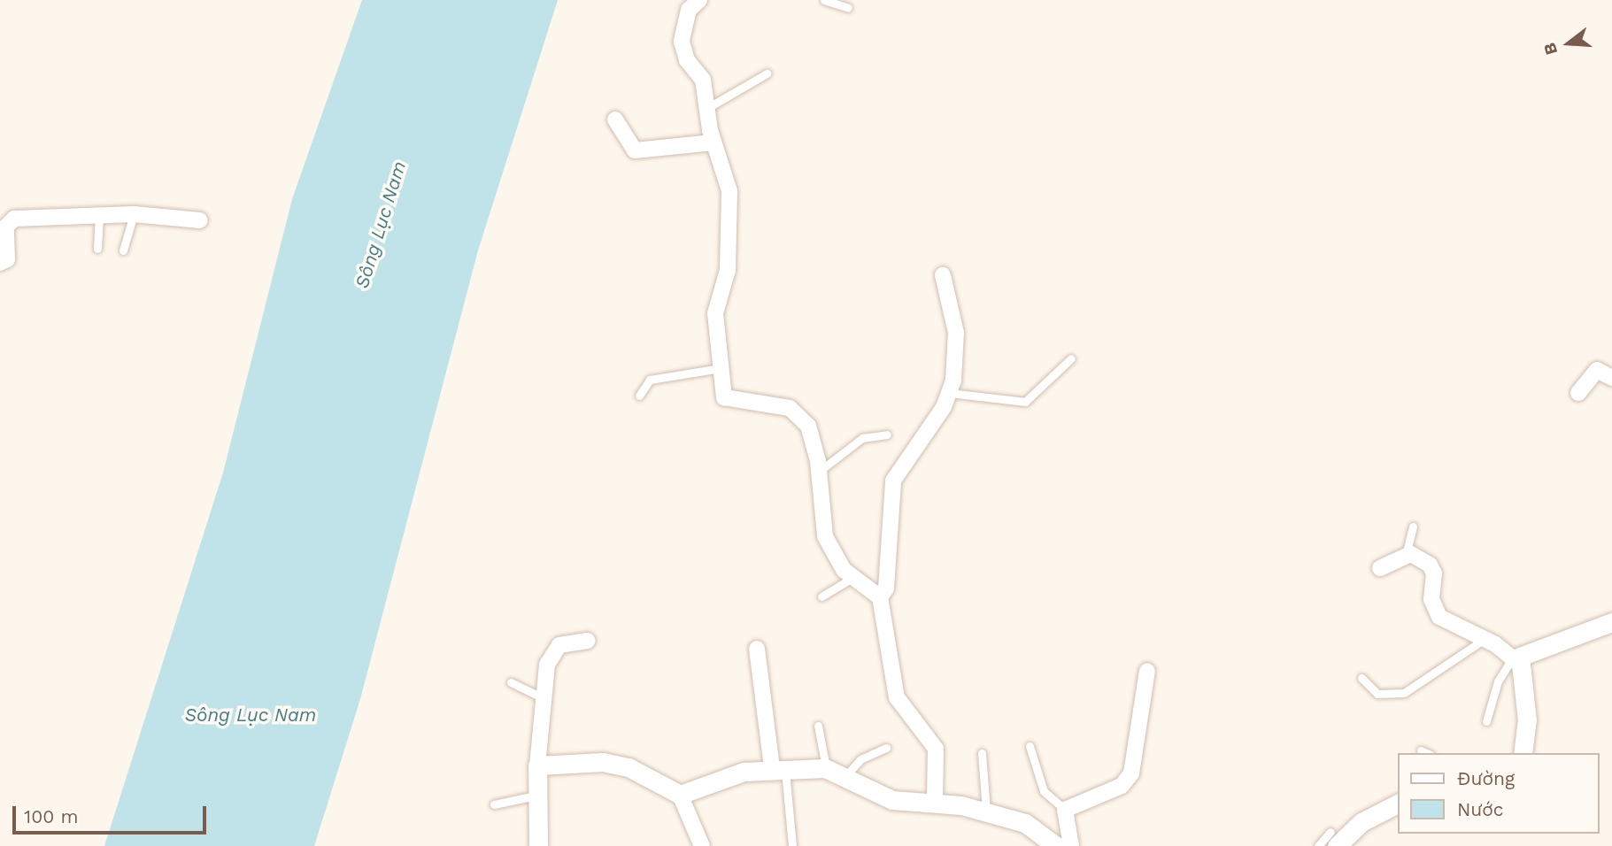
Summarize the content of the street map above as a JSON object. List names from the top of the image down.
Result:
{
  "water": ["Sông Lục Nam"],
  "legend": ["Đường", "Nước"],
  "scale_bar": "100 m",
  "north": "left"
}
